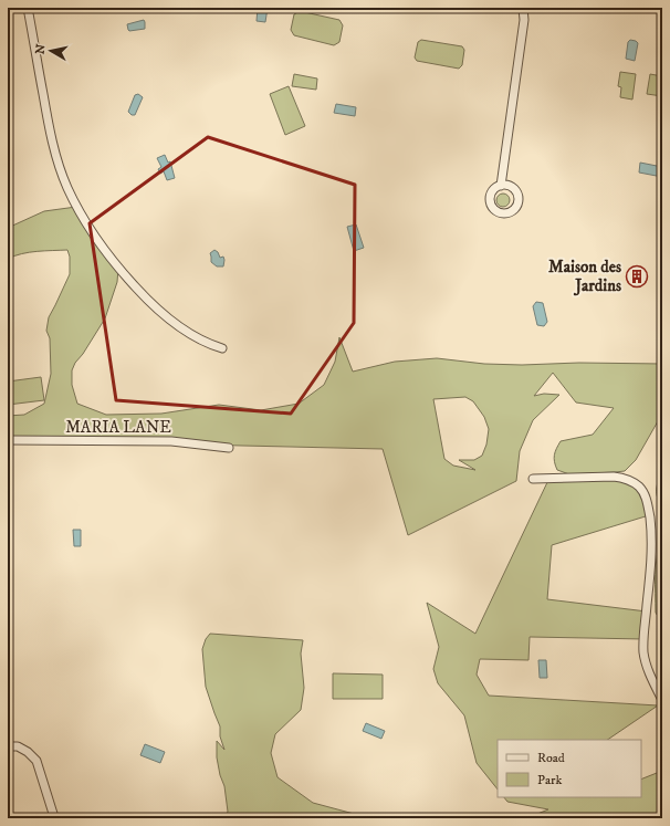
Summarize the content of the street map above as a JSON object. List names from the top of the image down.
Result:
{
  "streets": {
    "street": ["MARIA LANE"]
  },
  "places": {
    "building": ["Maison des Jardins"]
  },
  "legend": ["Road", "Park"],
  "north": "left"
}
